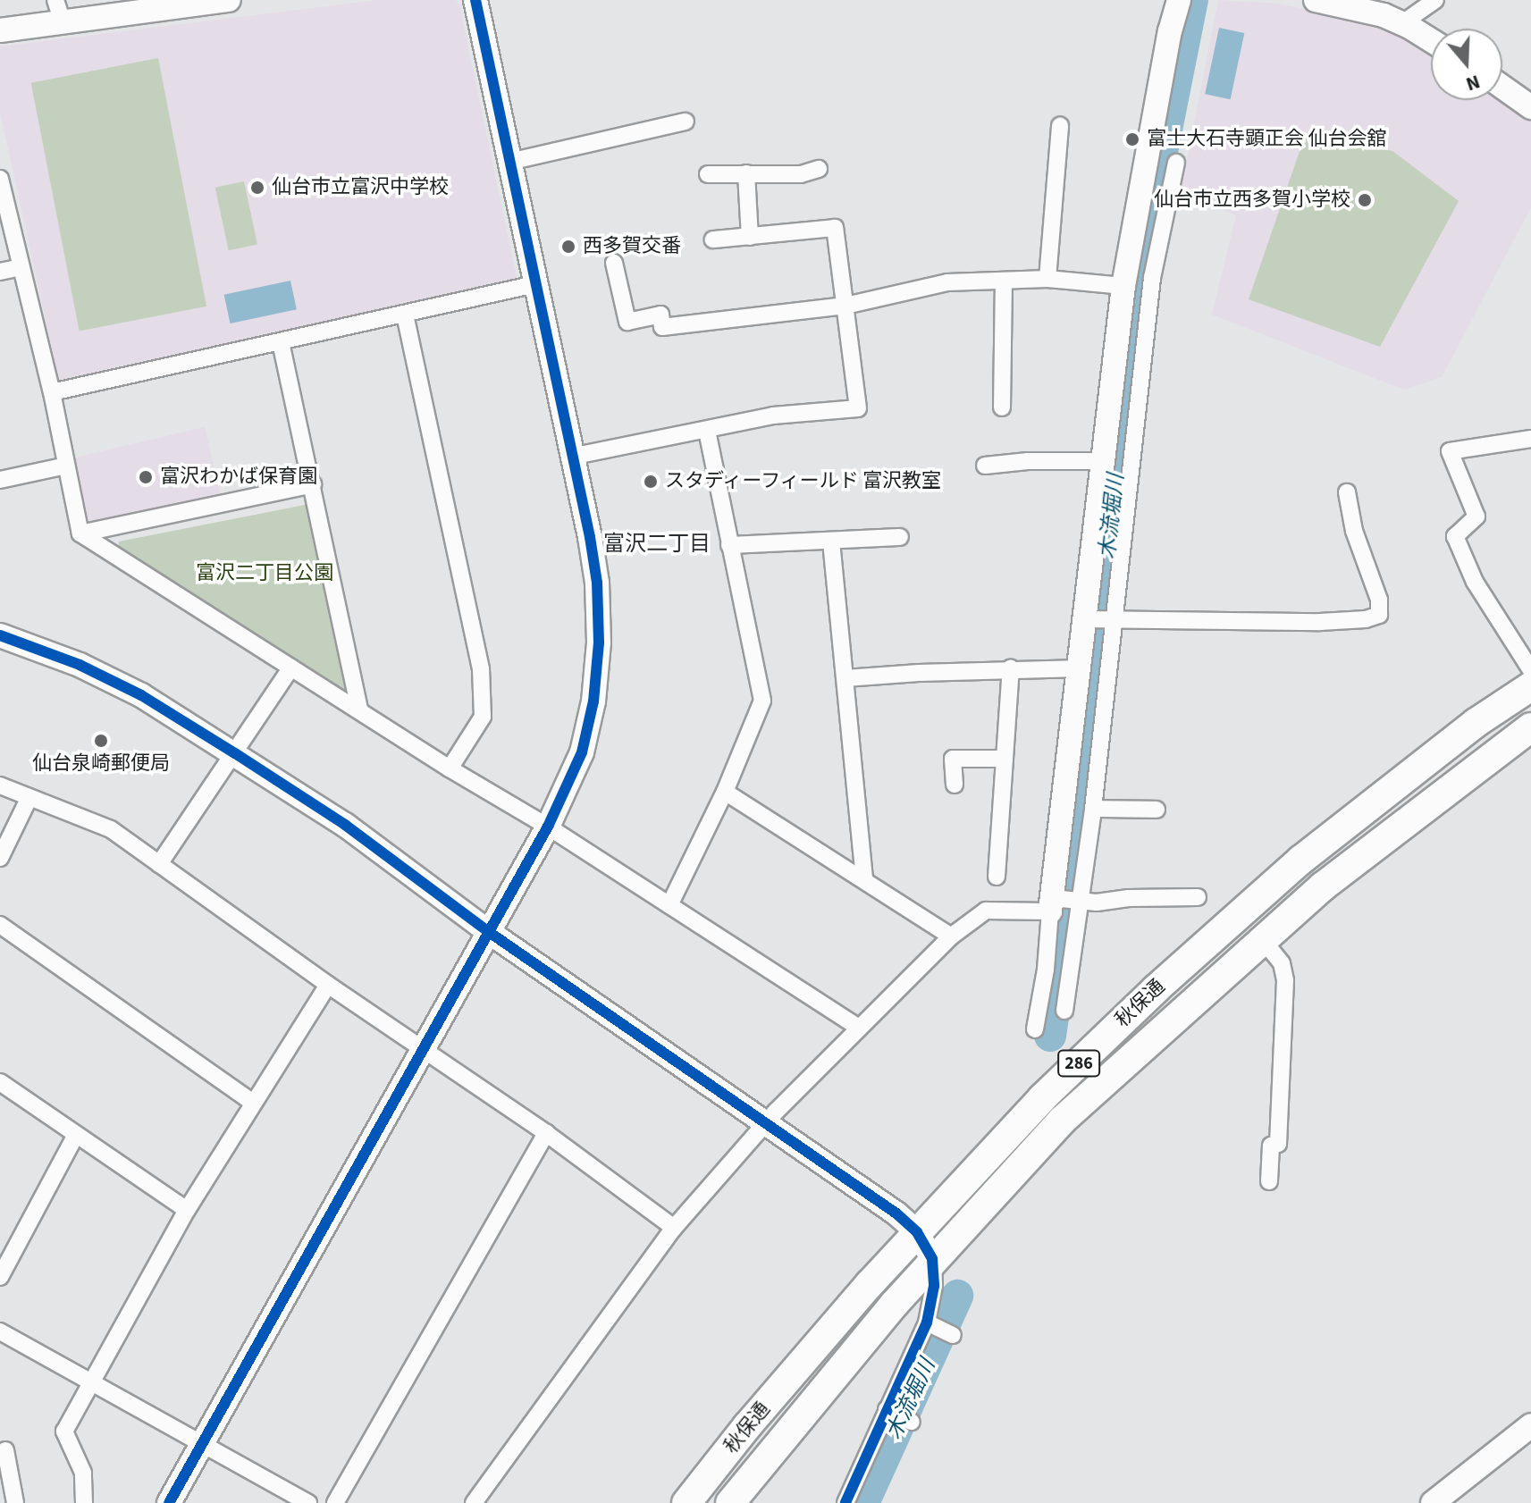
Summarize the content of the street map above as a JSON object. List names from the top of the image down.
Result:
{
  "streets": {
    "highway": ["秋保通", "286"]
  },
  "districts": ["富沢二丁目"],
  "water": ["木流堀川"],
  "parks": ["富沢二丁目公園"],
  "places": [
    "富士大石寺顕正会 仙台会舘",
    "仙台市立富沢中学校",
    "仙台市立西多賀小学校",
    "西多賀交番",
    "富沢わかば保育園",
    "スタディーフィールド 富沢教室",
    "仙台泉崎郵便局"
  ],
  "north": "bottom"
}
